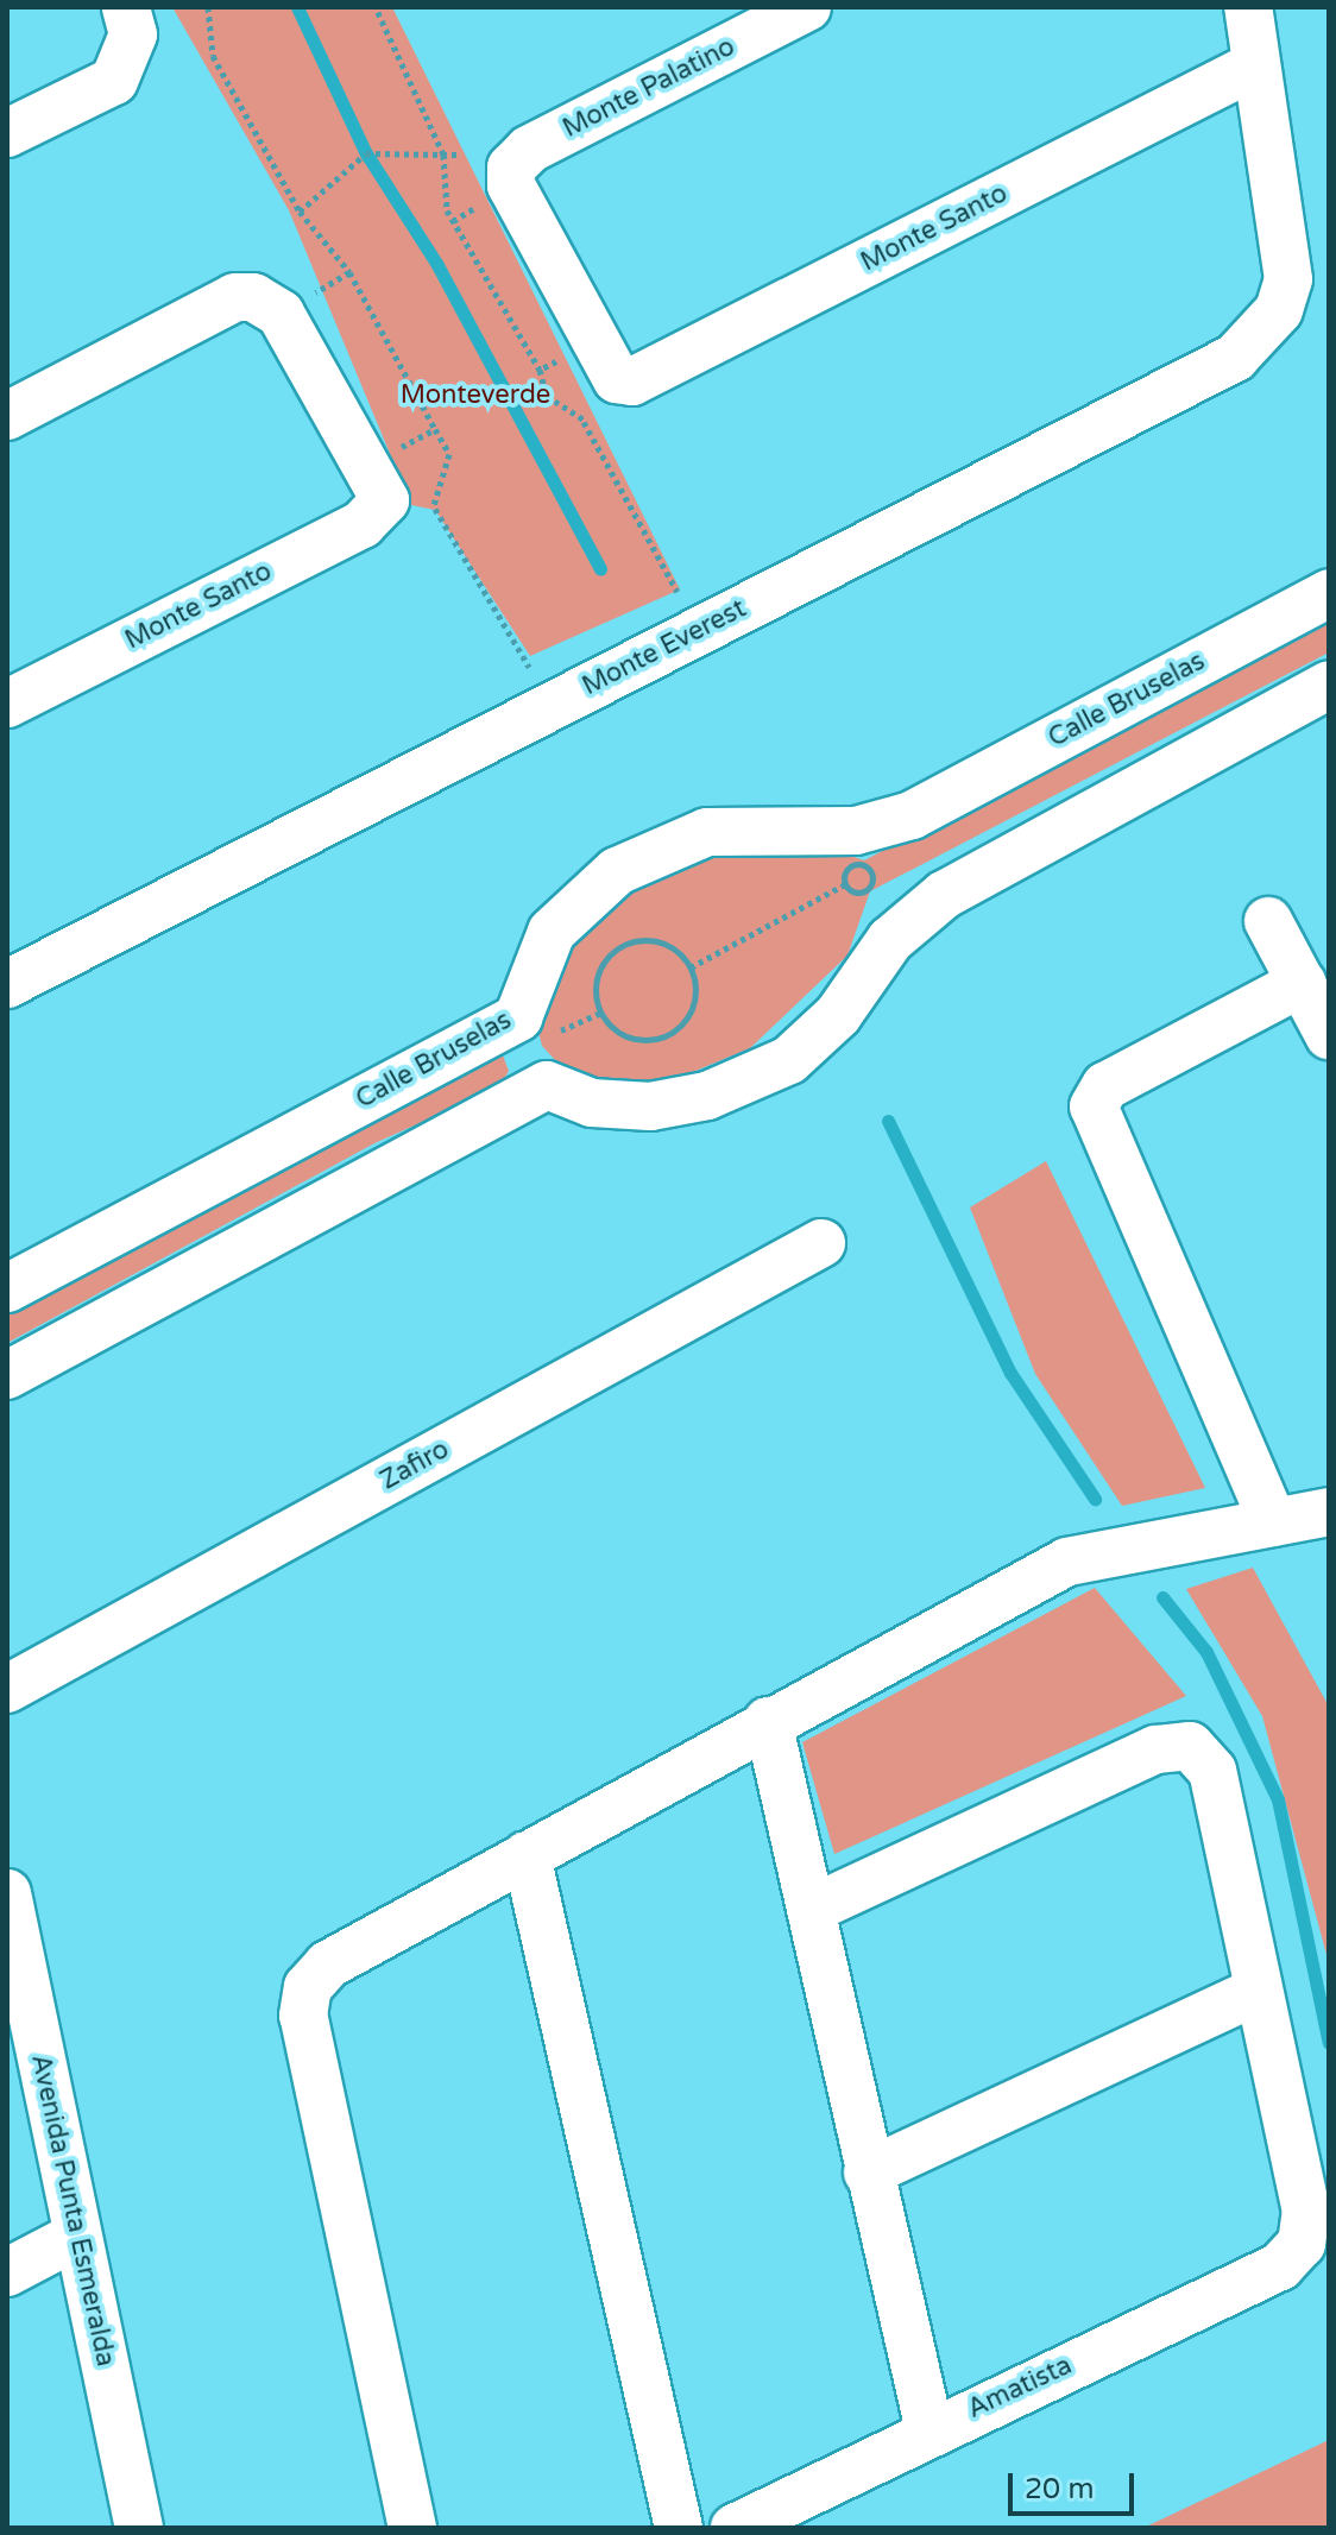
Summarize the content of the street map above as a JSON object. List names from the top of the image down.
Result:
{
  "streets": {
    "street": [
      "Monte Palatino",
      "Monte Santo",
      "Monte Everest",
      "Calle Bruselas",
      "Zafiro",
      "Avenida Punta Esmeralda",
      "Amatista"
    ]
  },
  "crossings": [
    ["Monte Palatino", "Monte Santo"],
    ["Monte Santo", "Monte Everest"]
  ],
  "parks": ["Monteverde"],
  "scale_bar": "20 m"
}
